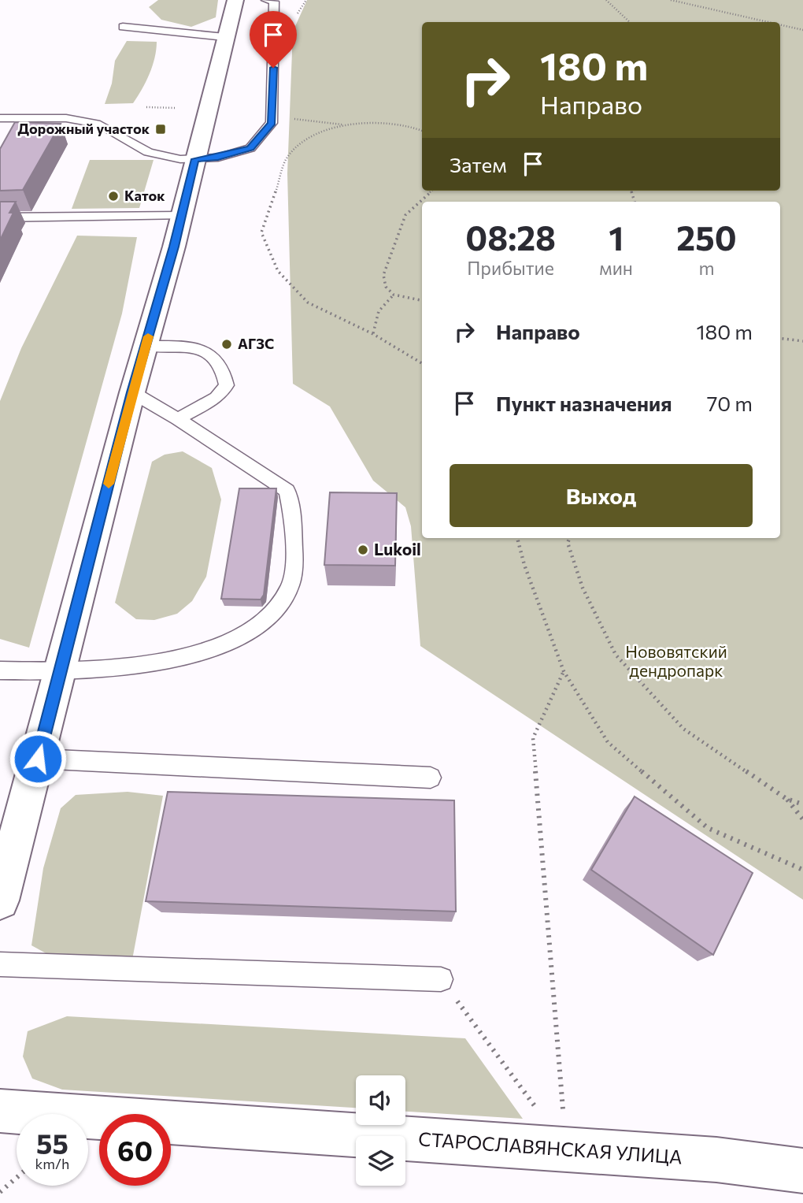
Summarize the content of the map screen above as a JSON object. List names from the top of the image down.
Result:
{
  "streets": {
    "main road": ["СТАРОСЛАВЯНСКАЯ УЛИЦА"]
  },
  "parks": ["Нововятский дендропарк"],
  "places": {
    "transit": ["Дорожный участок"],
    "other": ["Каток", "АГЗС", "Lukoil"]
  },
  "page": {
    "turn": ["180 m", "Направо"],
    "then": "Затем",
    "eta": [
      "08:28",
      "Прибытие",
      "1",
      "мин",
      "250",
      "m"
    ],
    "list": [
      {
        "name": "Направо",
        "value": "180 m"
      },
      {
        "name": "Пункт назначения",
        "value": "70 m"
      }
    ],
    "buttons": "Выход",
    "speed": "55 km/h",
    "limit": "60"
  }
}
